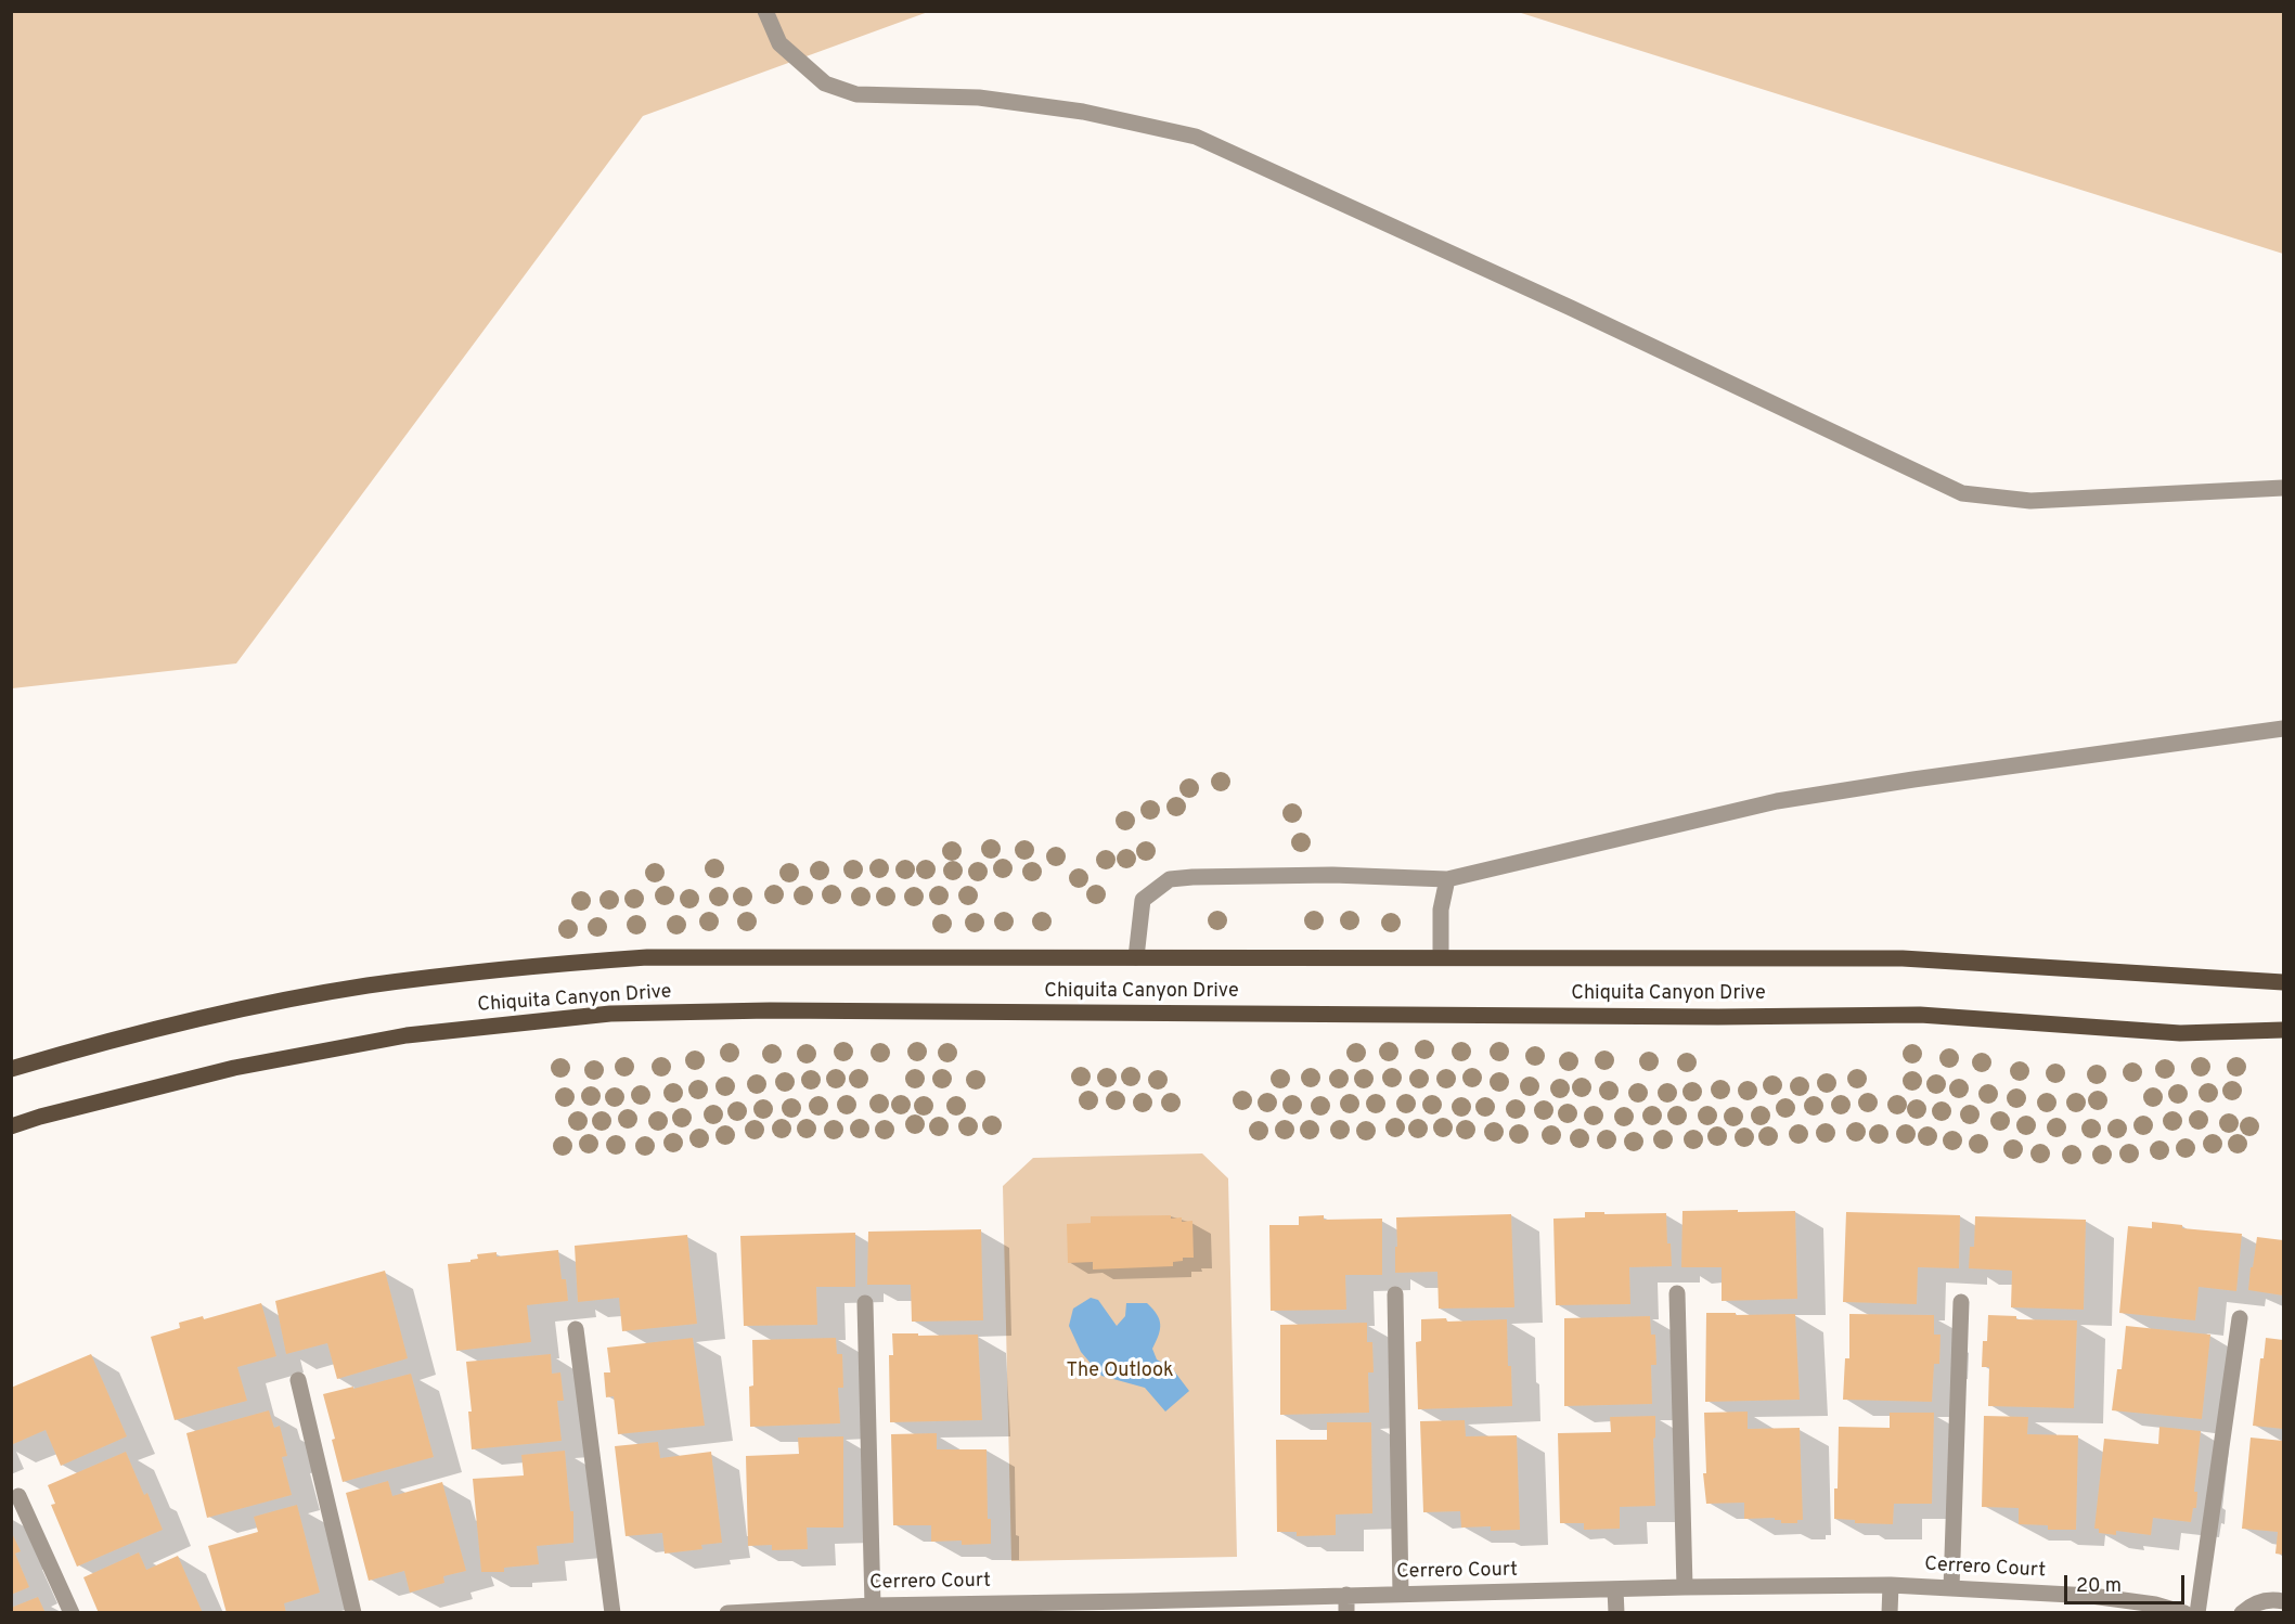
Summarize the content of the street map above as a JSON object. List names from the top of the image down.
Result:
{
  "streets": {
    "main road": ["Chiquita Canyon Drive"],
    "street": ["Cerrero Court"]
  },
  "parks": ["The Outlook"],
  "scale_bar": "20 m"
}
